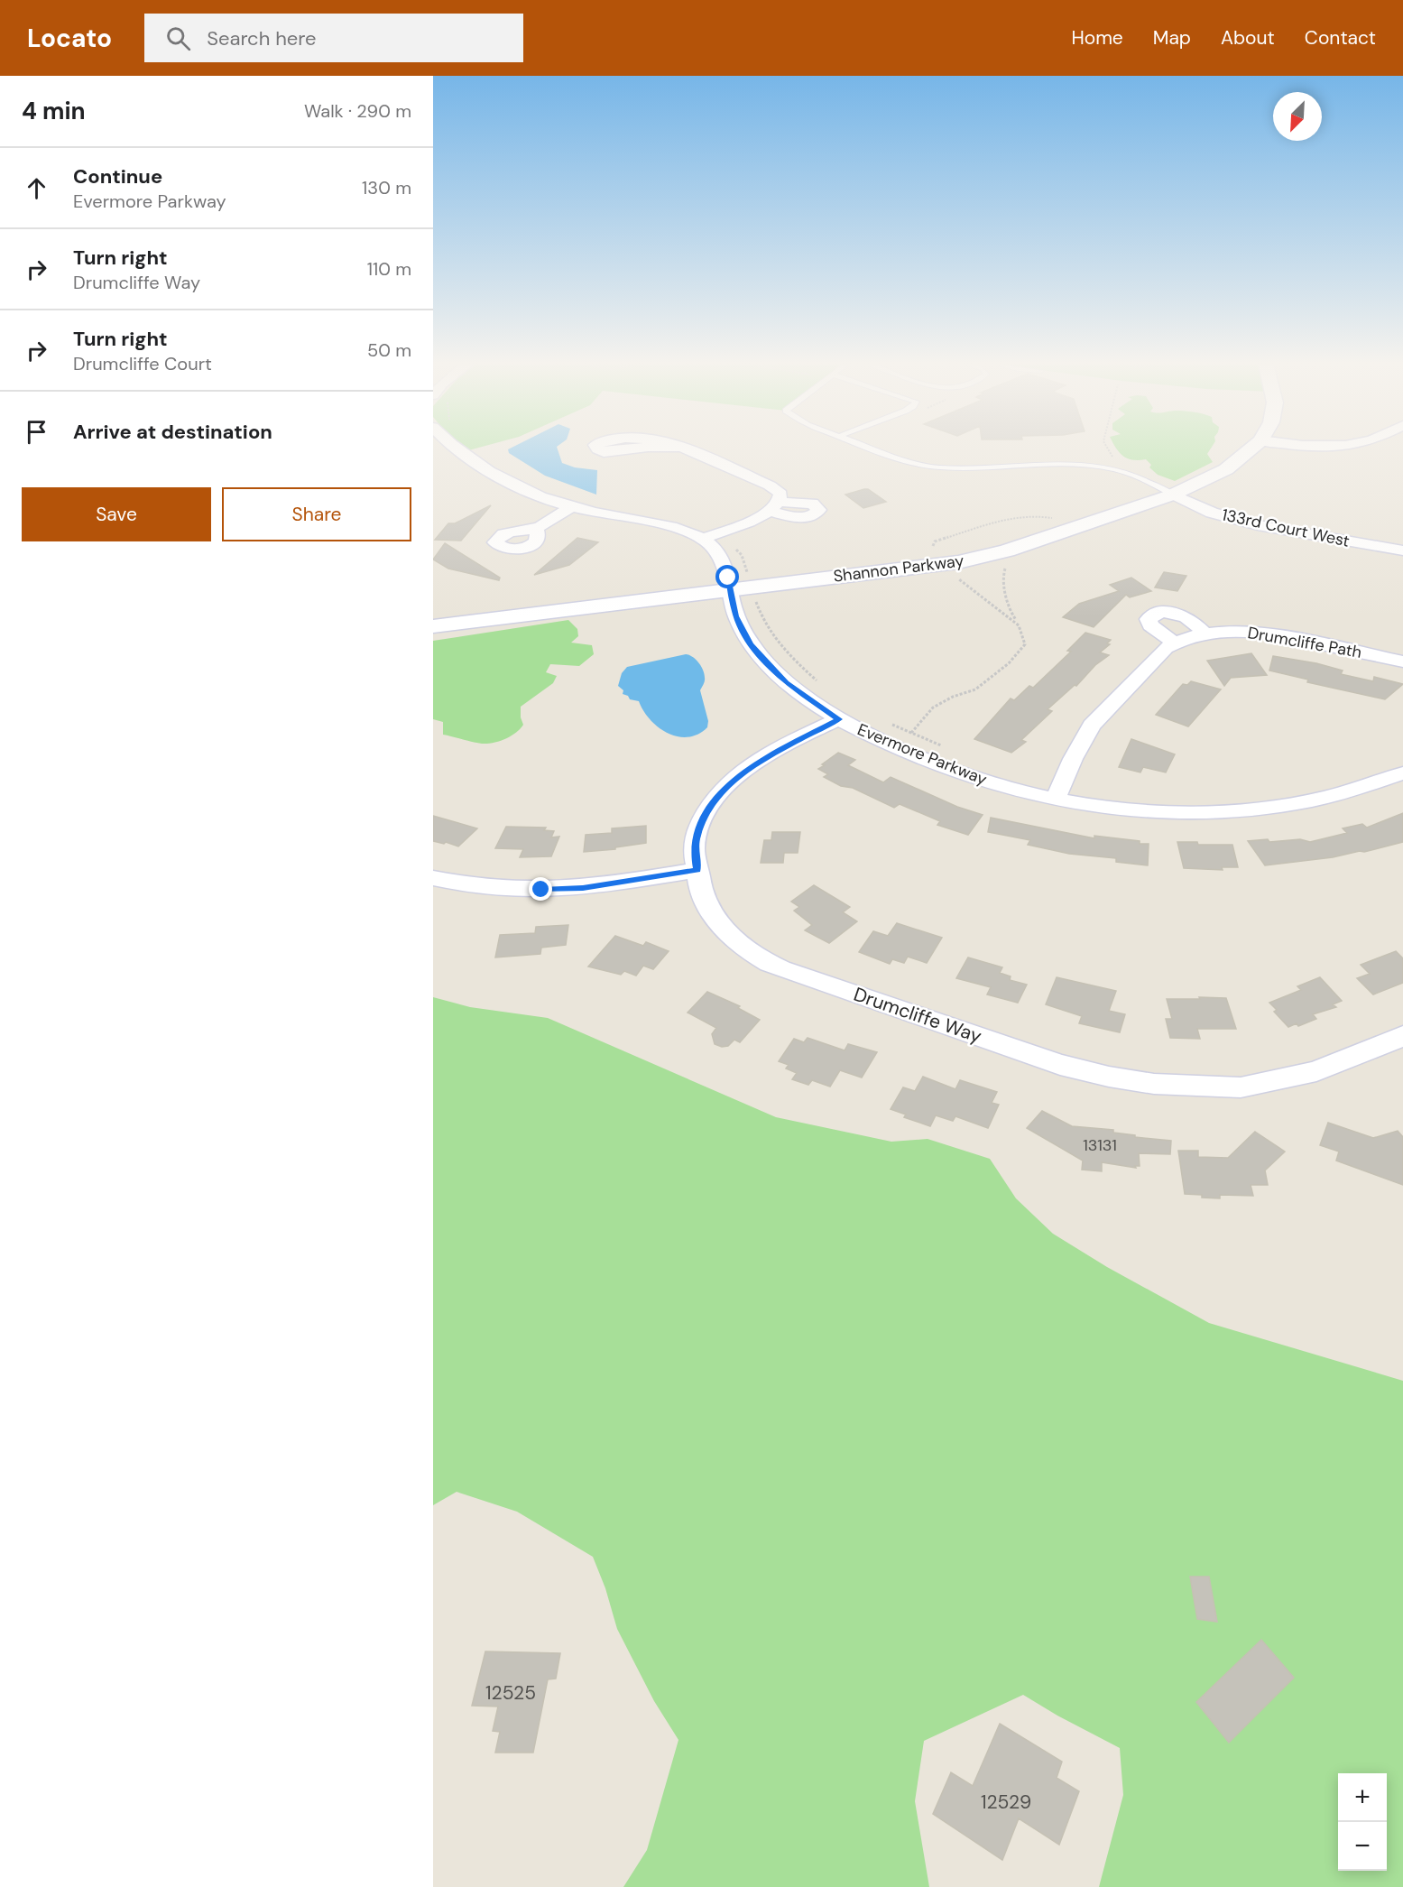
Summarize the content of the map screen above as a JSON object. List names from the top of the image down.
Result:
{
  "streets": {
    "street": [
      "133rd Court West",
      "Shannon Parkway",
      "Drumcliffe Path",
      "Evermore Parkway",
      "Drumcliffe Way"
    ]
  },
  "crossings": [
    ["133rd Court West", "Shannon Parkway"],
    ["Shannon Parkway", "Evermore Parkway"],
    ["Drumcliffe Path", "Evermore Parkway"],
    ["Evermore Parkway", "Drumcliffe Way"]
  ],
  "house_numbers": ["13131", "12525", "12529"],
  "north": "bottom left",
  "page": {
    "header": "Locato",
    "search": "Search here",
    "nav": [
      "Home",
      "Map",
      "About",
      "Contact"
    ],
    "heading": ["4 min", "Walk · 290 m"],
    "list": [
      ["Continue", "Evermore Parkway", "130 m"],
      ["Turn right", "Drumcliffe Way", "110 m"],
      ["Turn right", "Drumcliffe Court", "50 m"],
      "Arrive at destination"
    ],
    "buttons": ["Save", "Share"],
    "map_buttons": ["+", "−"]
  }
}
